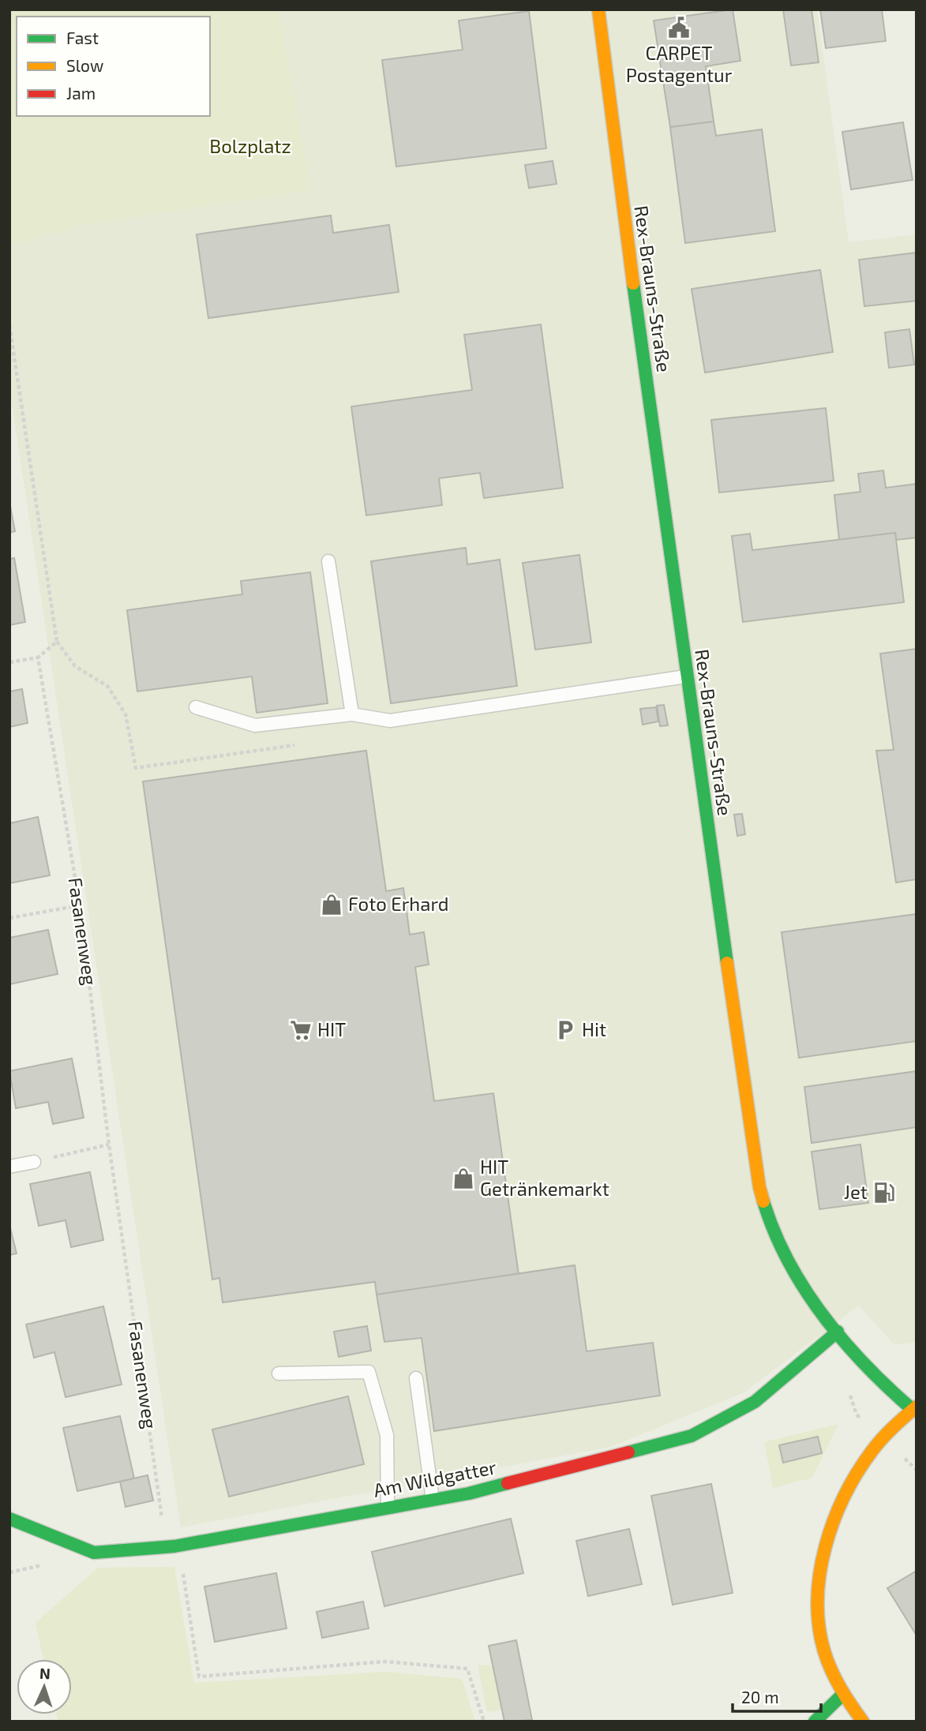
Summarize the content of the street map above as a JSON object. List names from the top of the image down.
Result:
{
  "streets": {
    "street": ["Rex-Brauns-Straße", "Am Wildgatter"],
    "path": ["Fasanenweg"]
  },
  "crossings": [
    ["Rex-Brauns-Straße", "Am Wildgatter"],
    ["Fasanenweg", "Am Wildgatter"]
  ],
  "parks": ["Bolzplatz"],
  "places": {
    "public building": ["CARPET Postagentur"],
    "shop": ["Foto Erhard", "HIT Getränkemarkt"],
    "supermarket": ["HIT"],
    "parking": ["Hit"],
    "fuel station": ["Jet"]
  },
  "legend": ["Fast", "Slow", "Jam"],
  "scale_bar": "20 m",
  "north": "top"
}
